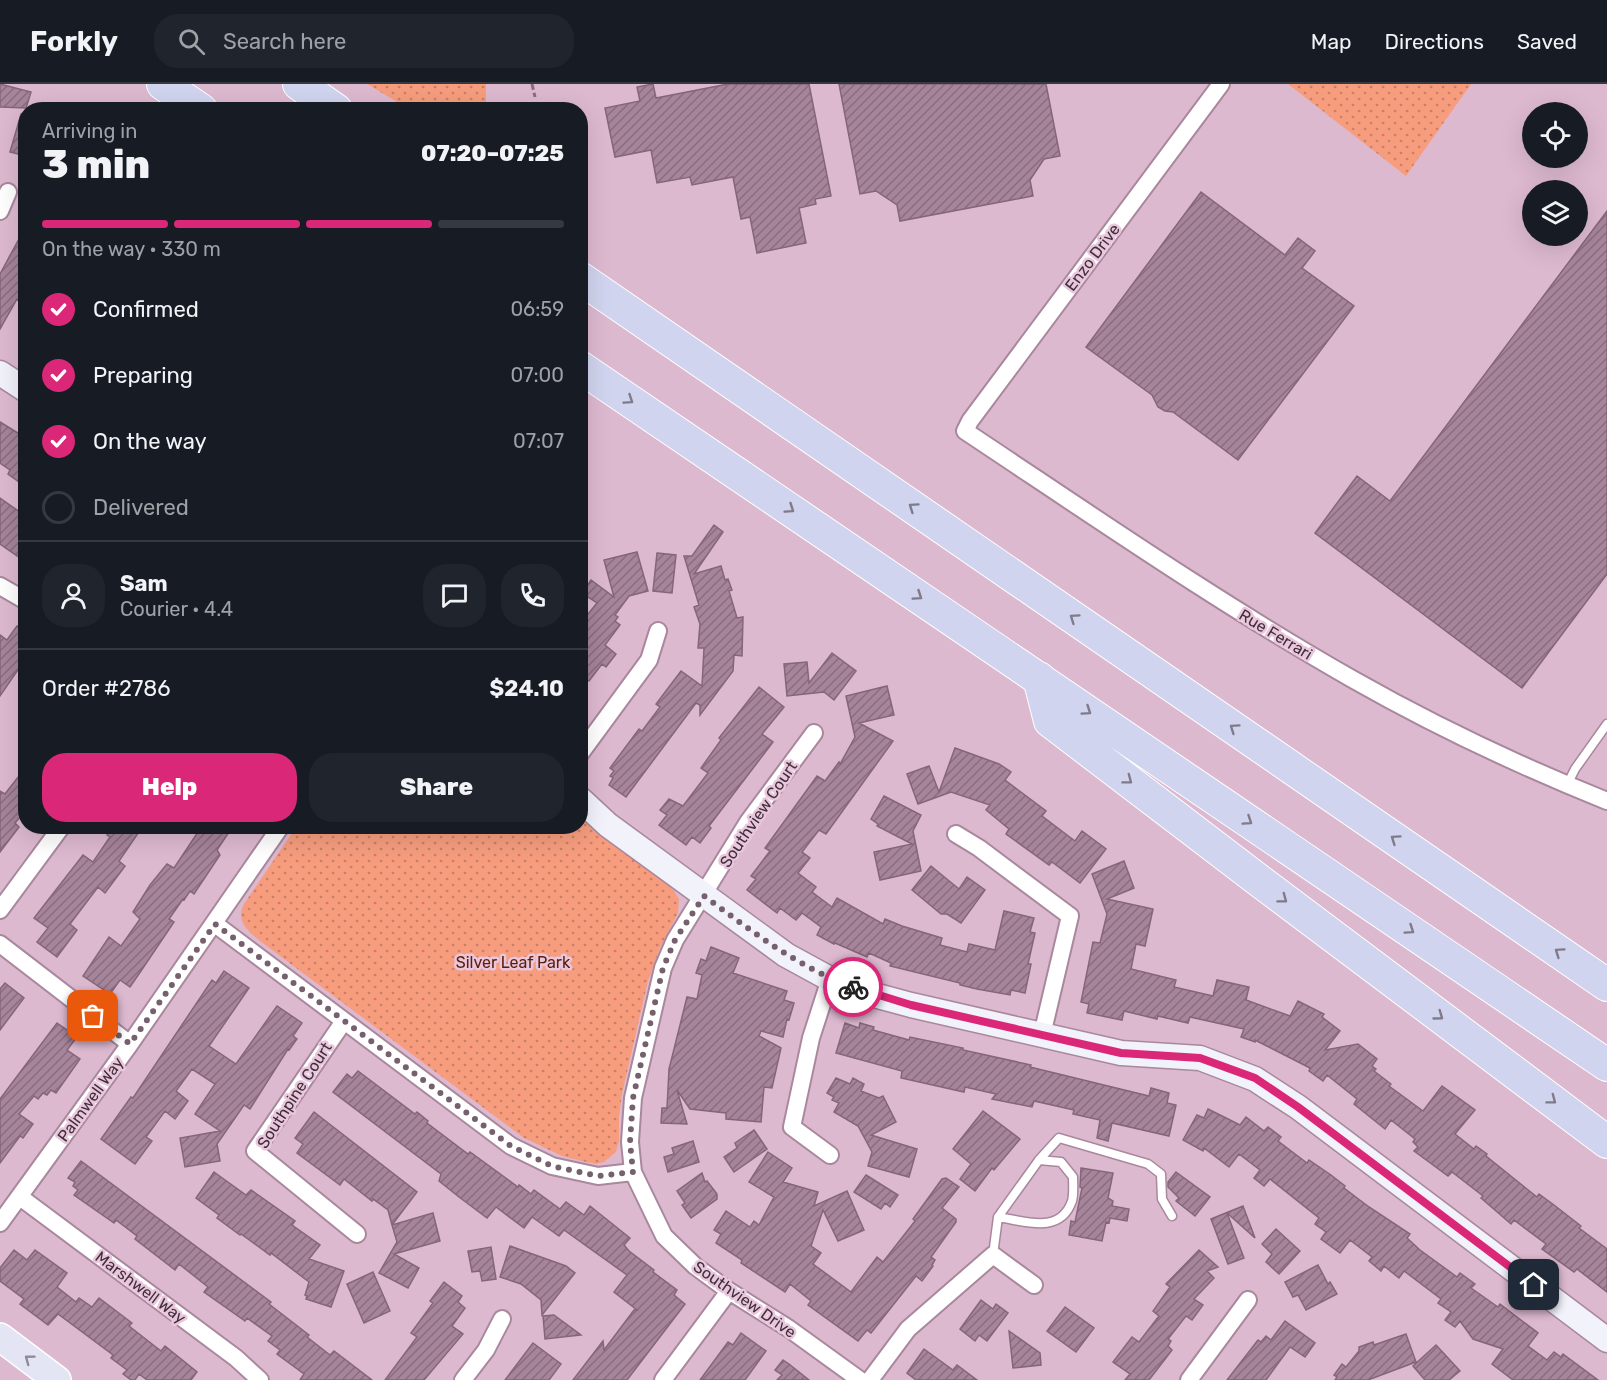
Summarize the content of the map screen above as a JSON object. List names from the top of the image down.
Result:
{
  "streets": {
    "street": [
      "Enzo Drive",
      "Rue Ferrari",
      "Southview Court",
      "Southpine Court",
      "Palmwell Way",
      "Marshwell Way",
      "Southview Drive"
    ]
  },
  "crossings": [
    ["Enzo Drive", "Rue Ferrari"],
    ["Southview Court", "Southview Drive"],
    ["Palmwell Way", "Marshwell Way"]
  ],
  "parks": ["Silver Leaf Park"],
  "page": {
    "header": "Forkly",
    "search": "Search here",
    "nav": ["Map", "Directions", "Saved"],
    "heading": ["3 min", "Arriving in", "07:20–07:25"],
    "panel": [
      "Sam",
      "Courier · 4.4",
      "Order #2786",
      "$24.10"
    ],
    "bar": "On the way · 330 m",
    "list": [
      ["Confirmed", "06:59"],
      ["Preparing", "07:00"],
      ["On the way", "07:07"],
      "Delivered"
    ],
    "buttons": ["Help", "Share"]
  }
}
